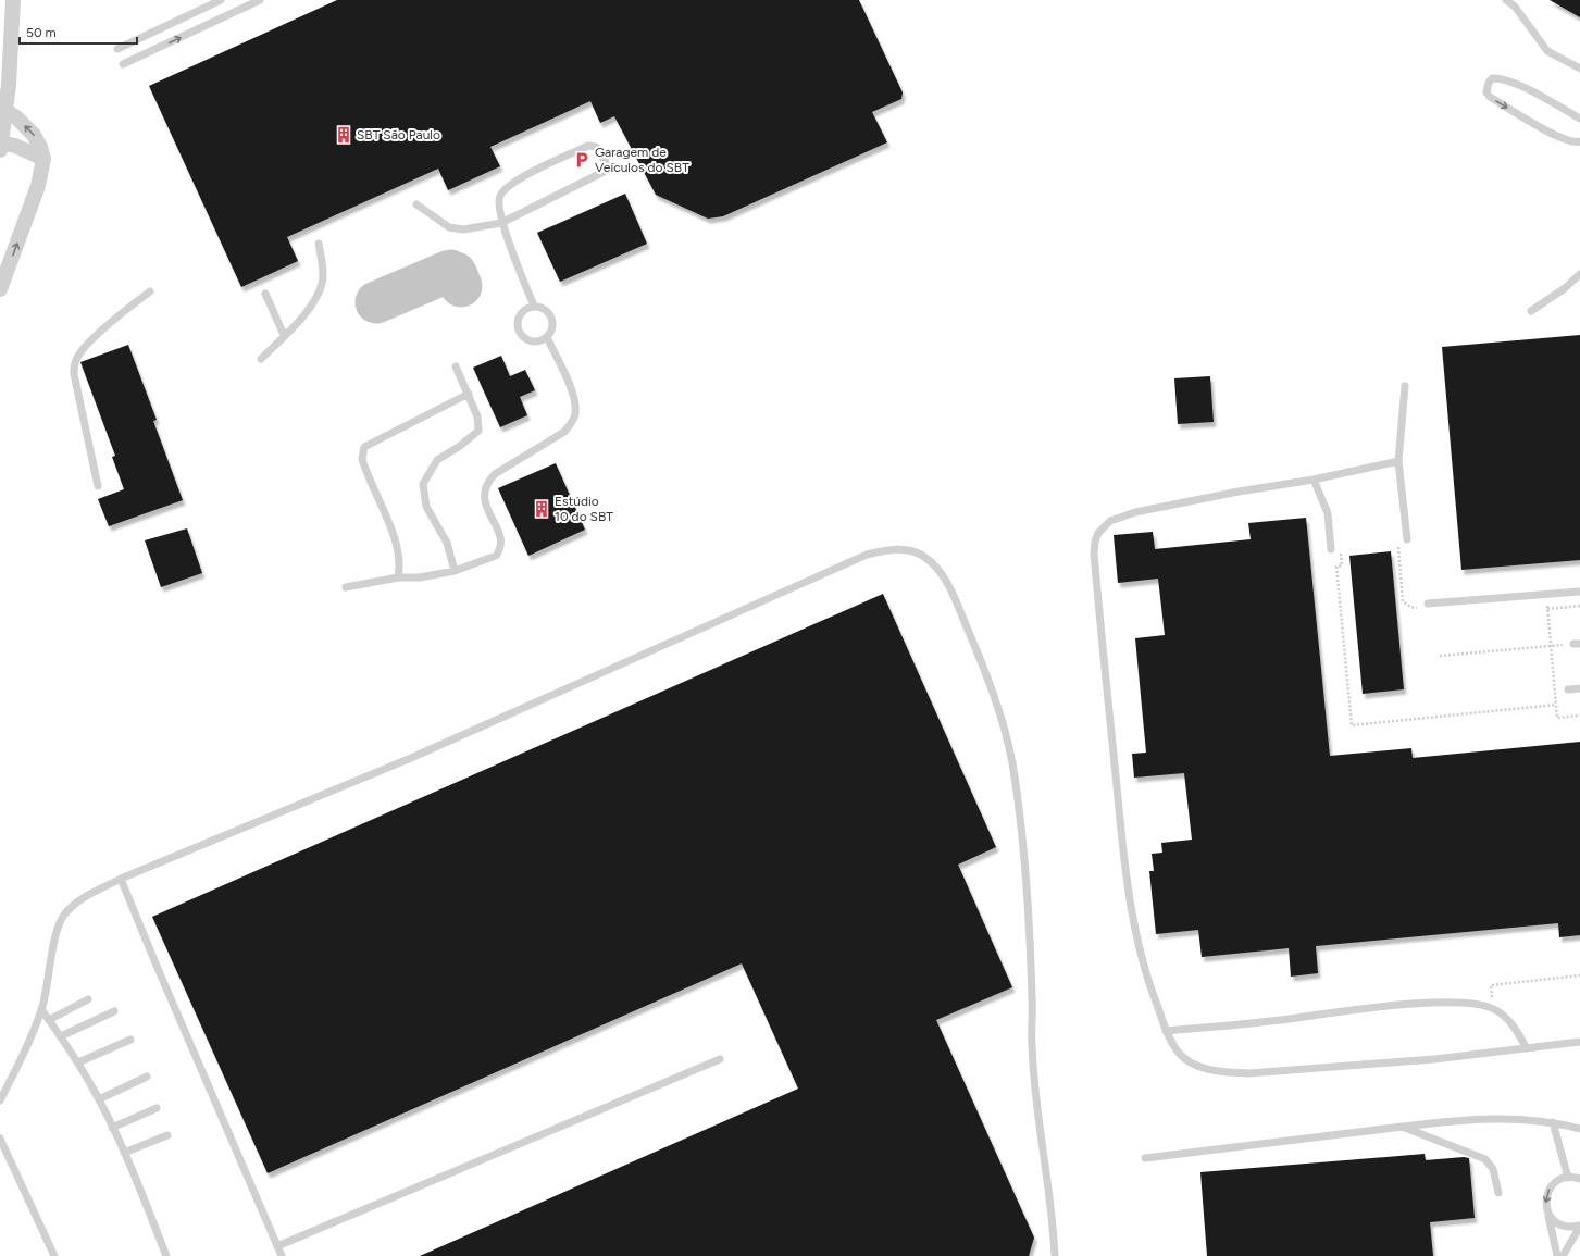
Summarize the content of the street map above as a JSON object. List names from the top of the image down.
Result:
{
  "places": {
    "building": ["SBT São Paulo", "Estúdio 10 do SBT"],
    "parking": ["Garagem de Veículos do SBT"]
  },
  "scale_bar": "50 m"
}
